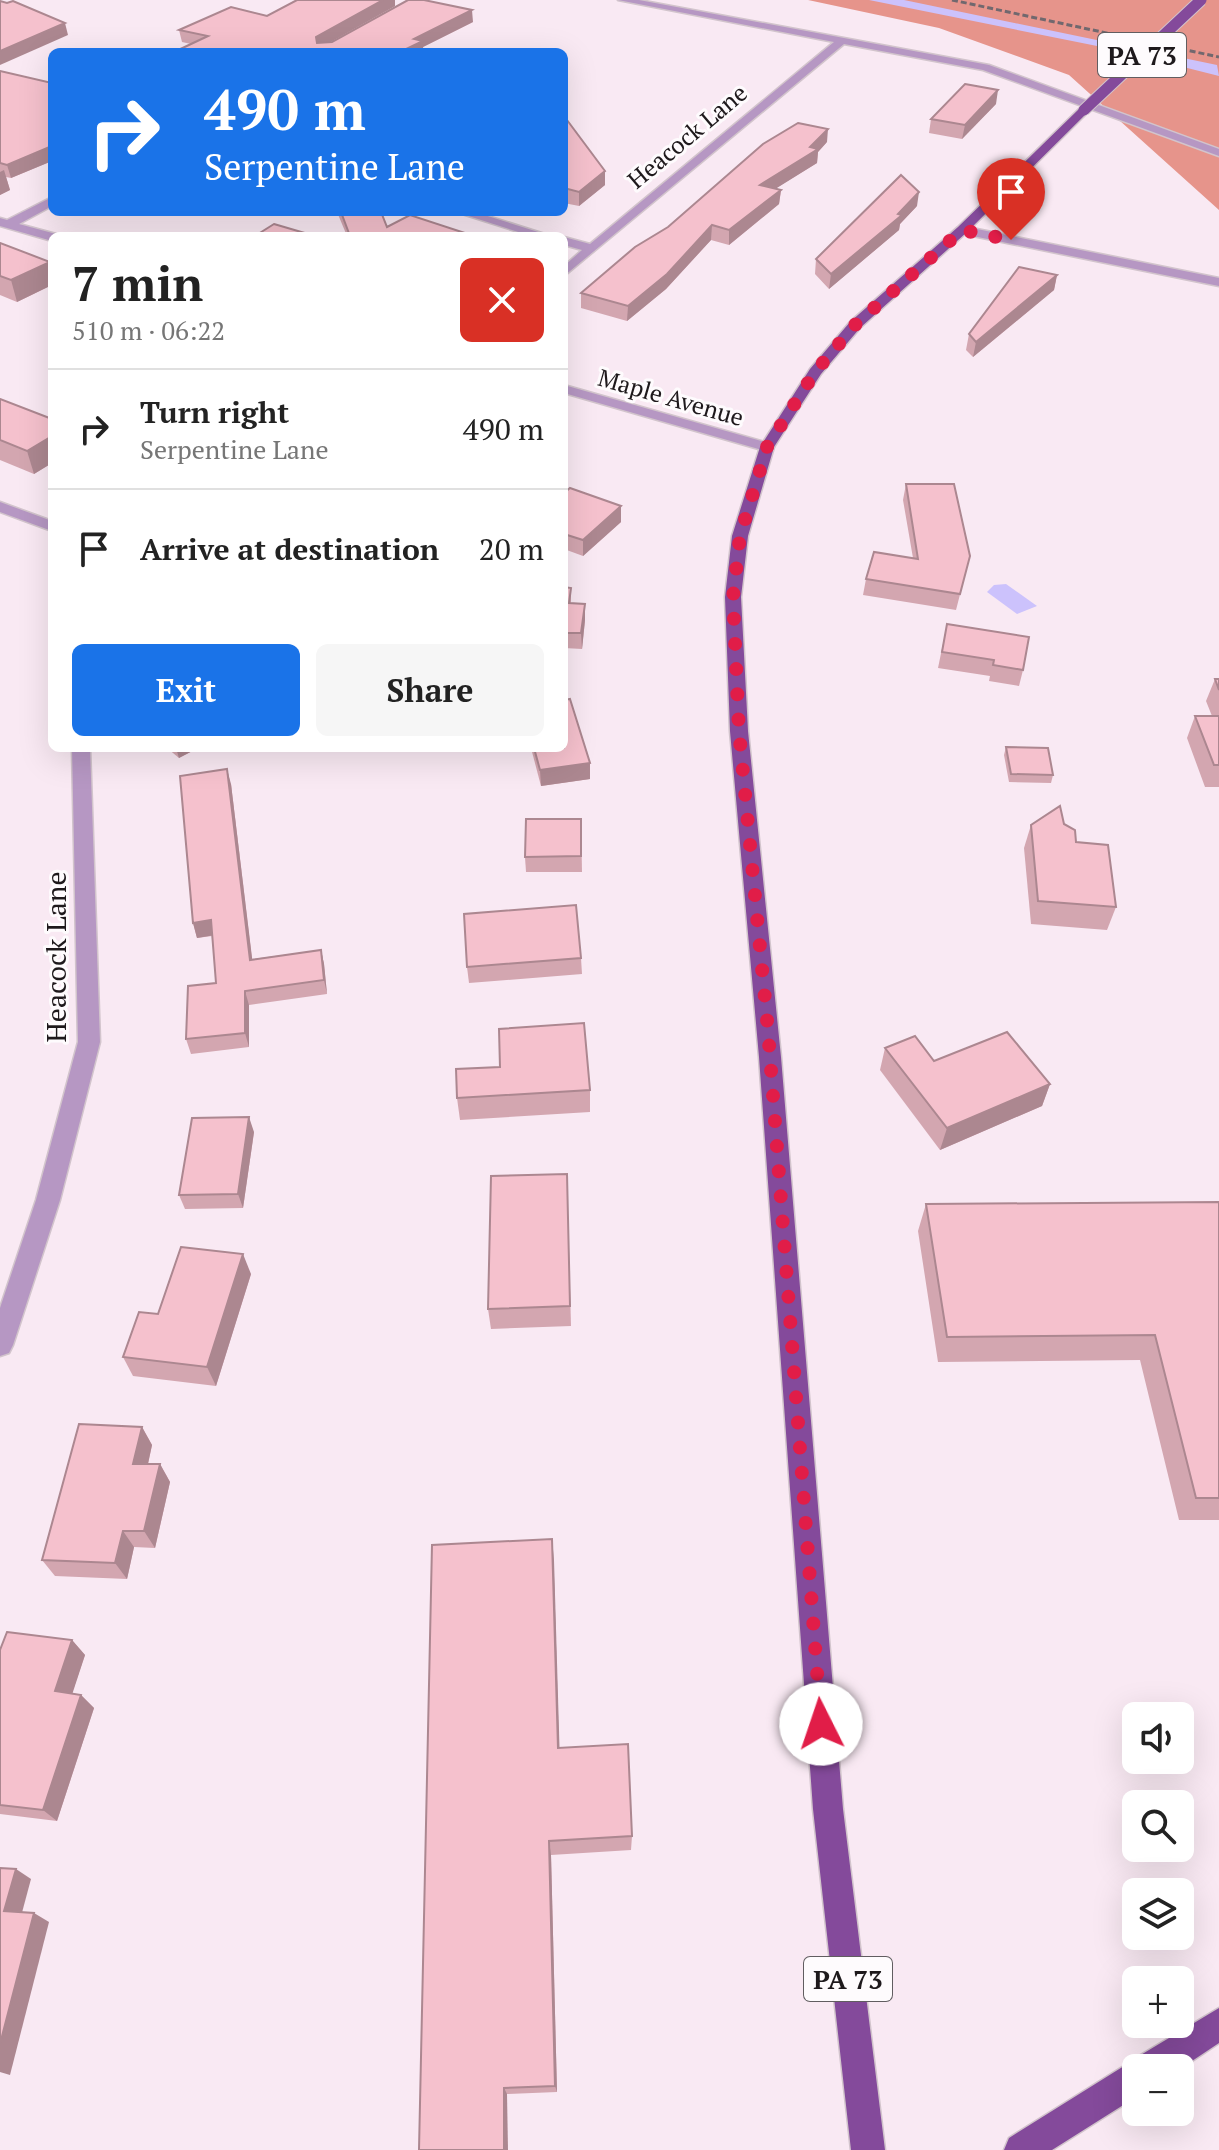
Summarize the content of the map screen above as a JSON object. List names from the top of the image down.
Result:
{
  "streets": {
    "main road": ["PA 73"],
    "street": ["Heacock Lane", "Maple Avenue"]
  },
  "crossings": [
    ["PA 73", "Maple Avenue"]
  ],
  "page": {
    "turn": ["490 m", "Serpentine Lane"],
    "heading": ["7 min", "510 m · 06:22"],
    "list": [
      {
        "name": "Turn right",
        "note": "Serpentine Lane",
        "value": "490 m"
      },
      {
        "name": "Arrive at destination",
        "value": "20 m"
      }
    ],
    "buttons": ["Exit", "Share"],
    "map_buttons": ["+", "−"]
  }
}
